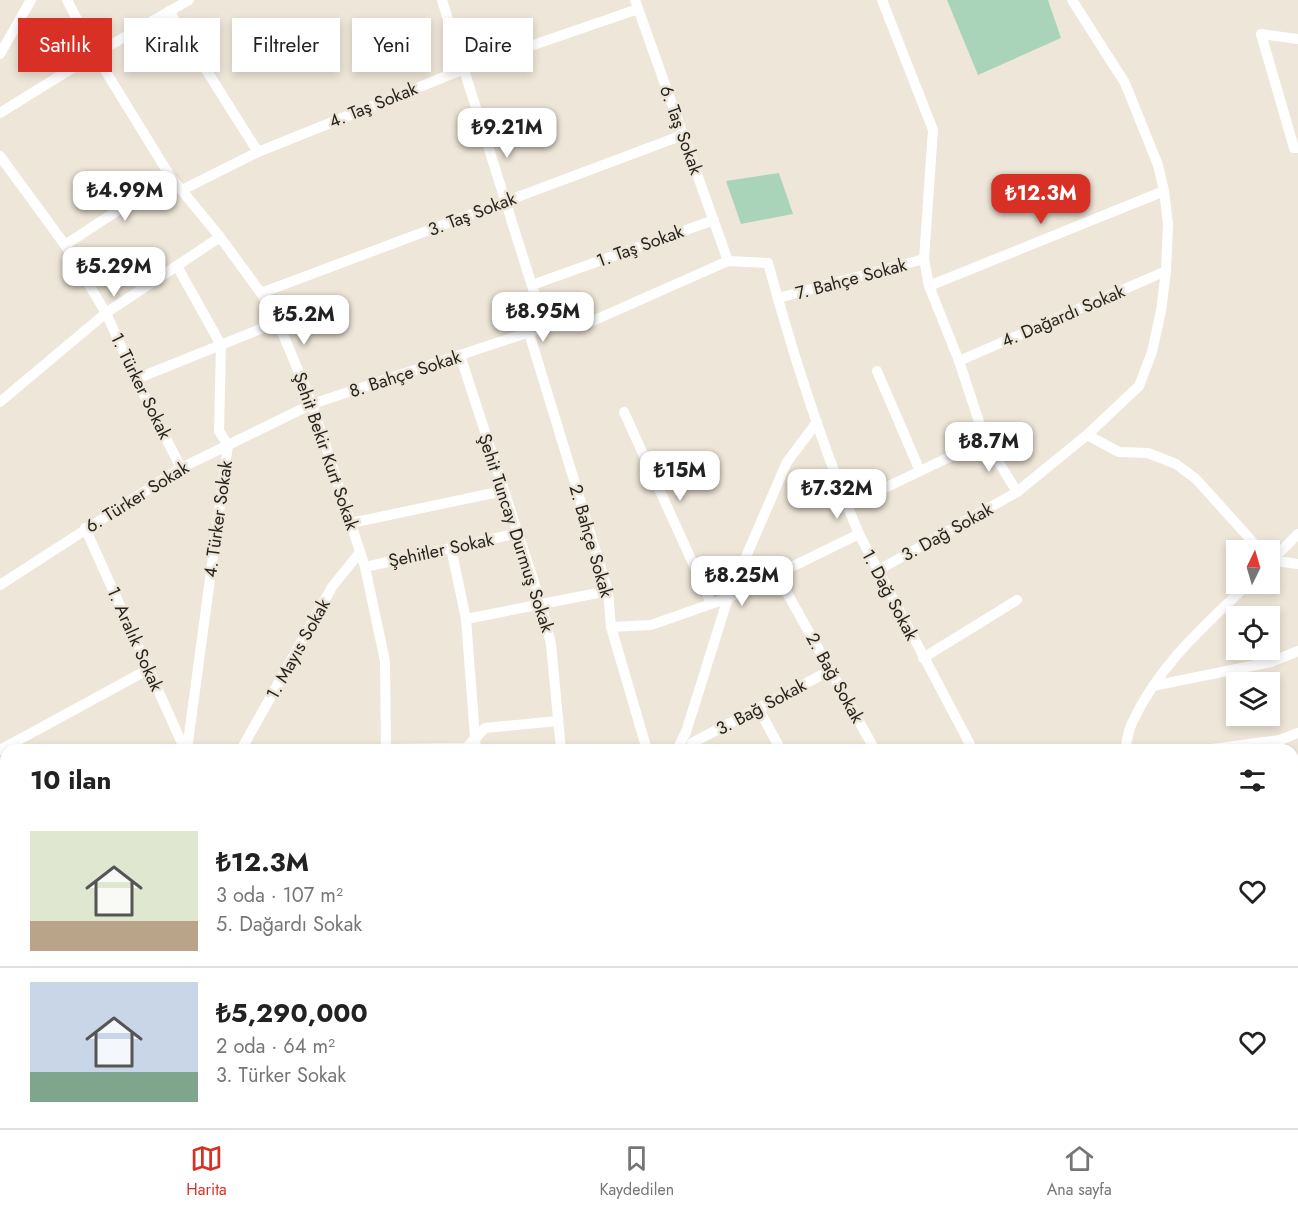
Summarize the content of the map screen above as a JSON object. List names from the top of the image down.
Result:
{
  "streets": {
    "street": [
      "4. Taş Sokak",
      "6. Taş Sokak",
      "3. Taş Sokak",
      "1. Taş Sokak",
      "7. Bahçe Sokak",
      "4. Dağardı Sokak",
      "8. Bahçe Sokak",
      "1. Türker Sokak",
      "Şehit Bekir Kurt Sokak",
      "6. Türker Sokak",
      "4. Türker Sokak",
      "3. Dağ Sokak",
      "Şehit Tuncay Durmuş Sokak",
      "2. Bahçe Sokak",
      "Şehitler Sokak",
      "1. Dağ Sokak",
      "1. Aralık Sokak",
      "1. Mayıs Sokak",
      "2. Bağ Sokak",
      "3. Bağ Sokak"
    ]
  },
  "crossings": [
    ["4. Taş Sokak", "6. Taş Sokak"],
    ["4. Taş Sokak", "Şehit Bekir Kurt Sokak"],
    ["6. Taş Sokak", "3. Taş Sokak"],
    ["6. Taş Sokak", "1. Taş Sokak"],
    ["6. Taş Sokak", "8. Bahçe Sokak"],
    ["3. Taş Sokak", "Şehit Bekir Kurt Sokak"],
    ["7. Bahçe Sokak", "1. Dağ Sokak"],
    ["4. Dağardı Sokak", "3. Dağ Sokak"],
    ["8. Bahçe Sokak", "Şehit Bekir Kurt Sokak"],
    ["8. Bahçe Sokak", "6. Türker Sokak"],
    ["8. Bahçe Sokak", "Şehit Tuncay Durmuş Sokak"],
    ["8. Bahçe Sokak", "2. Bahçe Sokak"],
    ["8. Bahçe Sokak", "1. Dağ Sokak"],
    ["1. Türker Sokak", "6. Türker Sokak"],
    ["Şehit Bekir Kurt Sokak", "6. Türker Sokak"],
    ["Şehit Bekir Kurt Sokak", "Şehitler Sokak"],
    ["Şehit Bekir Kurt Sokak", "1. Mayıs Sokak"],
    ["6. Türker Sokak", "4. Türker Sokak"],
    ["6. Türker Sokak", "1. Aralık Sokak"],
    ["3. Dağ Sokak", "1. Dağ Sokak"],
    ["Şehit Tuncay Durmuş Sokak", "Şehitler Sokak"],
    ["2. Bağ Sokak", "3. Bağ Sokak"]
  ],
  "north": "top",
  "page": {
    "chip": [
      "Satılık",
      "Kiralık",
      "Filtreler",
      "Yeni",
      "Daire"
    ],
    "price": [
      "₺9.21M",
      "₺4.99M",
      "₺12.3M",
      "₺5.29M",
      "₺8.95M",
      "₺5.2M",
      "₺8.7M",
      "₺15M",
      "₺7.32M",
      "₺8.25M"
    ],
    "heading": "10 ilan",
    "list": [
      {
        "name": "₺12.3M",
        "note": "3 oda · 107 m² · 5. Dağardı Sokak"
      },
      {
        "name": "₺5,290,000",
        "note": "2 oda · 64 m² · 3. Türker Sokak"
      }
    ],
    "tabs": ["Harita", "Kaydedilen", "Ana sayfa"]
  }
}
